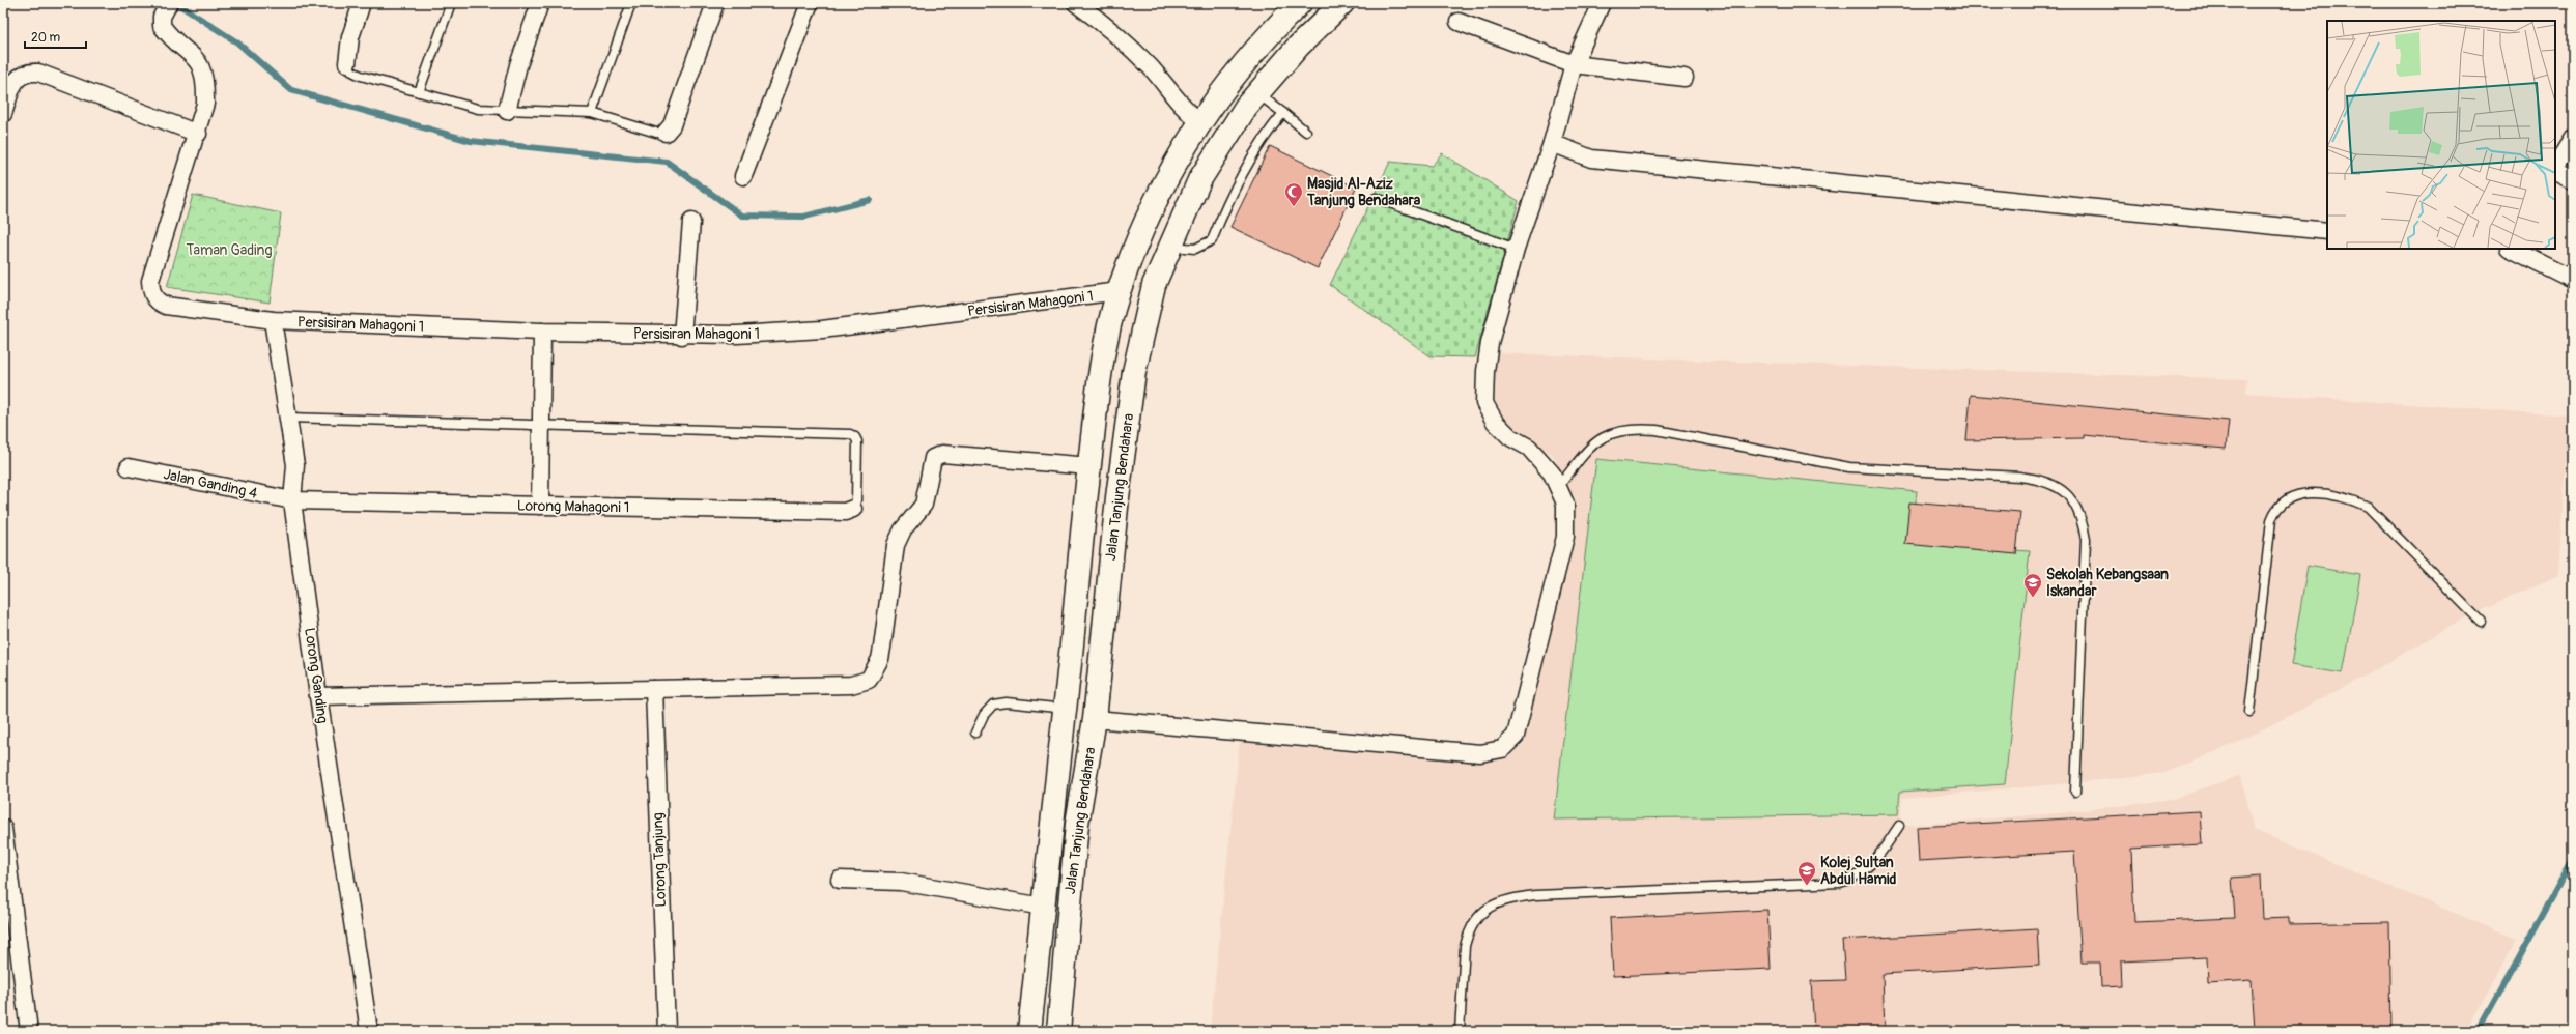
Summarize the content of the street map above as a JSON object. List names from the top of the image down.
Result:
{
  "streets": {
    "main road": ["Jalan Tanjung Bendahara"],
    "street": [
      "Persisiran Mahagoni 1",
      "Jalan Ganding 4",
      "Lorong Mahagoni 1",
      "Lorong Ganding",
      "Lorong Tanjung"
    ]
  },
  "crossings": [
    ["Persisiran Mahagoni 1", "Jalan Tanjung Bendahara"],
    ["Persisiran Mahagoni 1", "Lorong Ganding"],
    ["Jalan Ganding 4", "Lorong Mahagoni 1"],
    ["Jalan Ganding 4", "Lorong Ganding"],
    ["Lorong Mahagoni 1", "Lorong Ganding"]
  ],
  "parks": ["Taman Gading"],
  "places": {
    "mosque": ["Masjid Al-Aziz Tanjung Bendahara"],
    "school or university": ["Sekolah Kebangsaan Iskandar", "Kolej Sultan Abdul Hamid"]
  },
  "scale_bar": "20 m"
}
